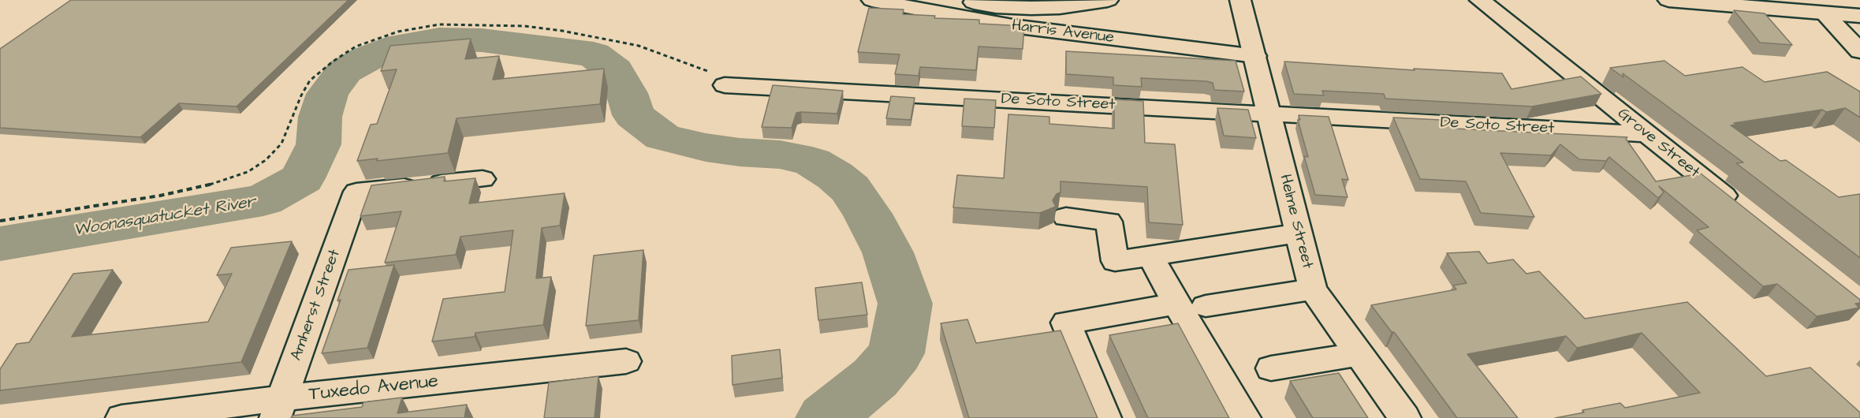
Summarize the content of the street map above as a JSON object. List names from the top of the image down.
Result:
{
  "streets": {
    "street": [
      "Harris Avenue",
      "De Soto Street",
      "Grove Street",
      "Helme Street",
      "Amherst Street",
      "Tuxedo Avenue"
    ]
  },
  "crossings": [
    ["Harris Avenue", "Helme Street"],
    ["De Soto Street", "Grove Street"],
    ["De Soto Street", "Helme Street"],
    ["Amherst Street", "Tuxedo Avenue"]
  ],
  "water": ["Woonasquatucket River"]
}
